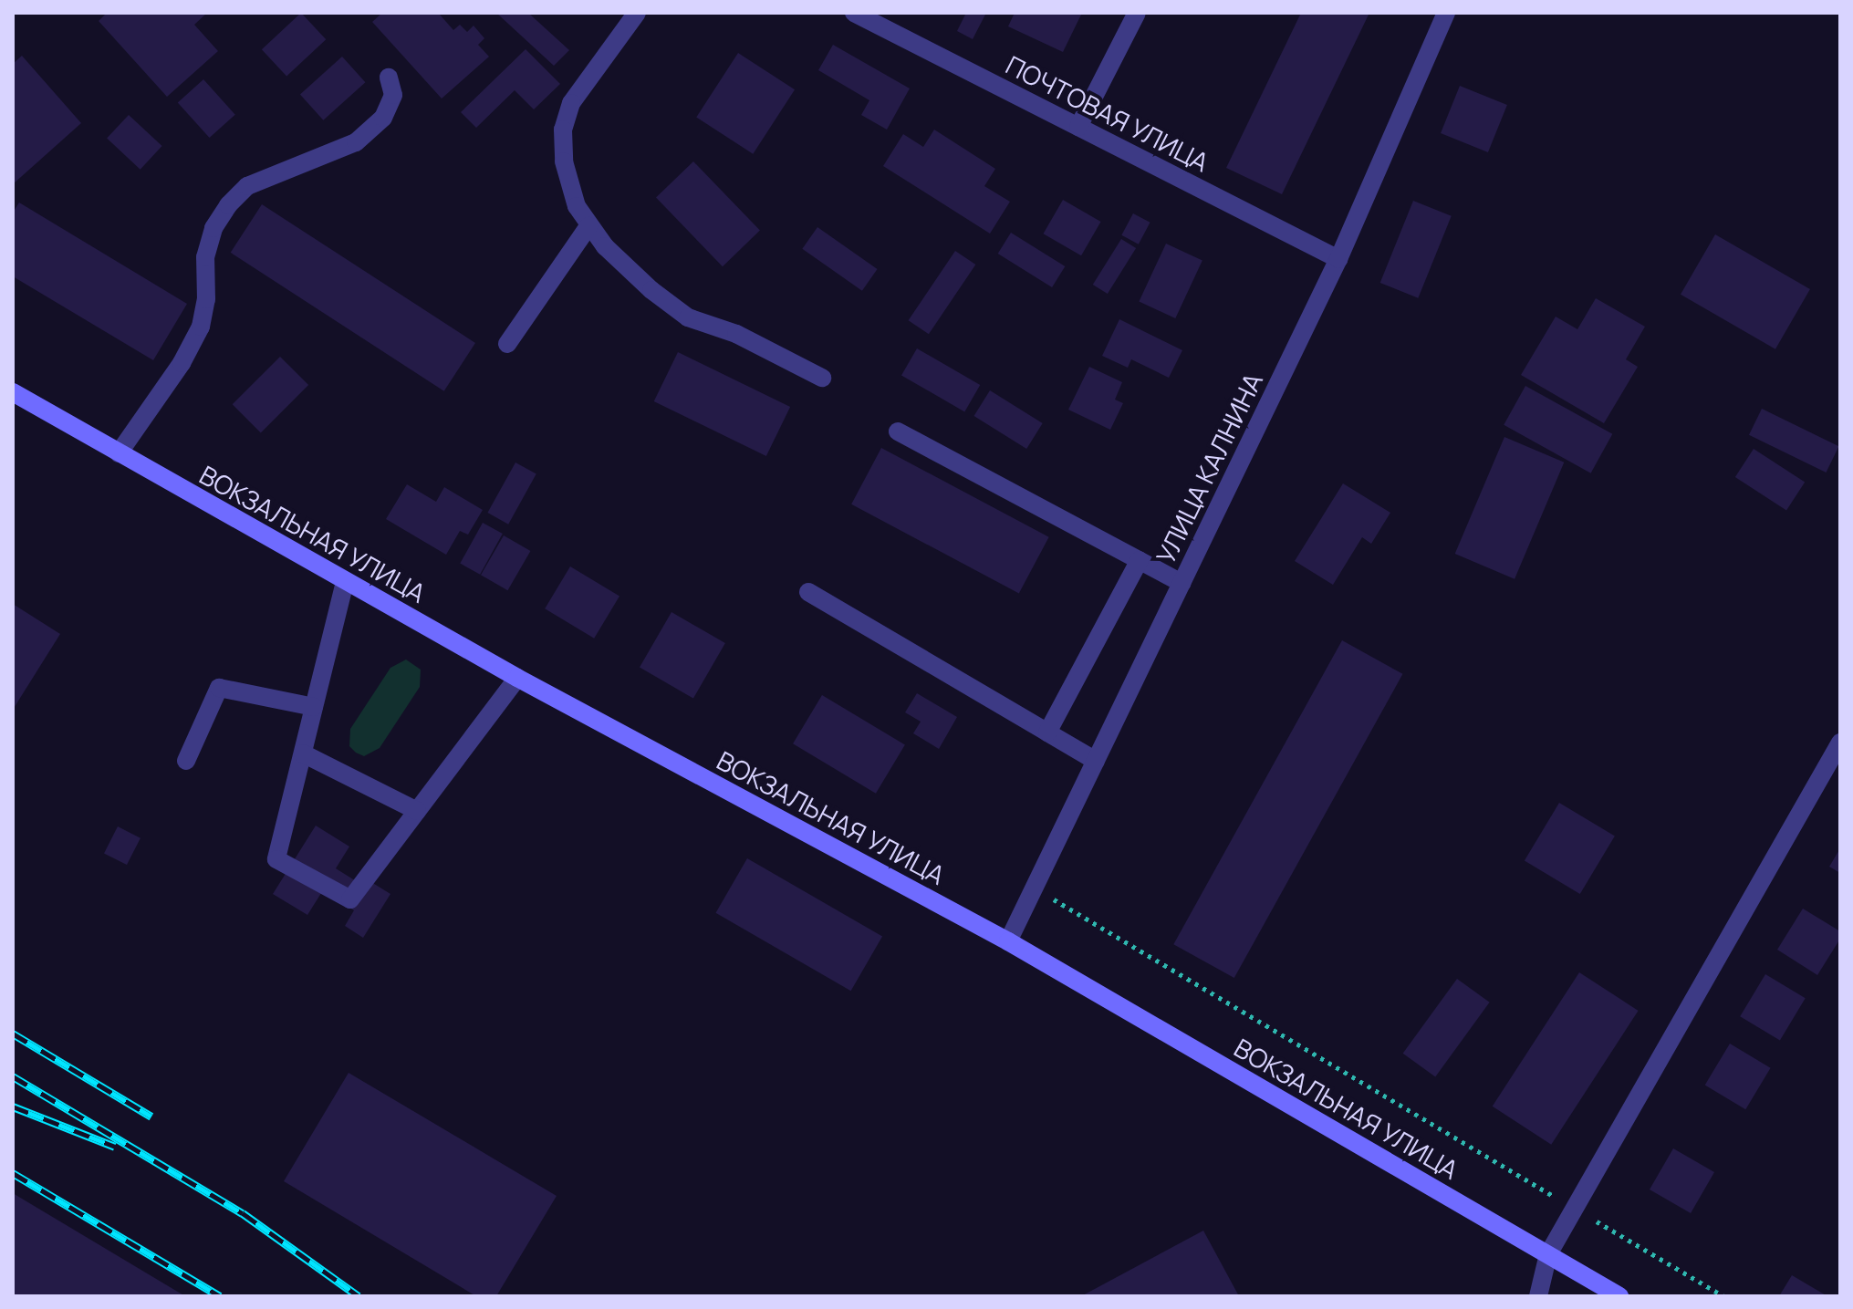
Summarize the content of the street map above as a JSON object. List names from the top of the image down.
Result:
{
  "streets": {
    "main road": ["ВОКЗАЛЬНАЯ УЛИЦА"],
    "street": ["ПОЧТОВАЯ УЛИЦА", "УЛИЦА КАЛНИНА"]
  },
  "crossings": [
    ["ПОЧТОВАЯ УЛИЦА", "УЛИЦА КАЛНИНА"],
    ["УЛИЦА КАЛНИНА", "ВОКЗАЛЬНАЯ УЛИЦА"]
  ]
}
